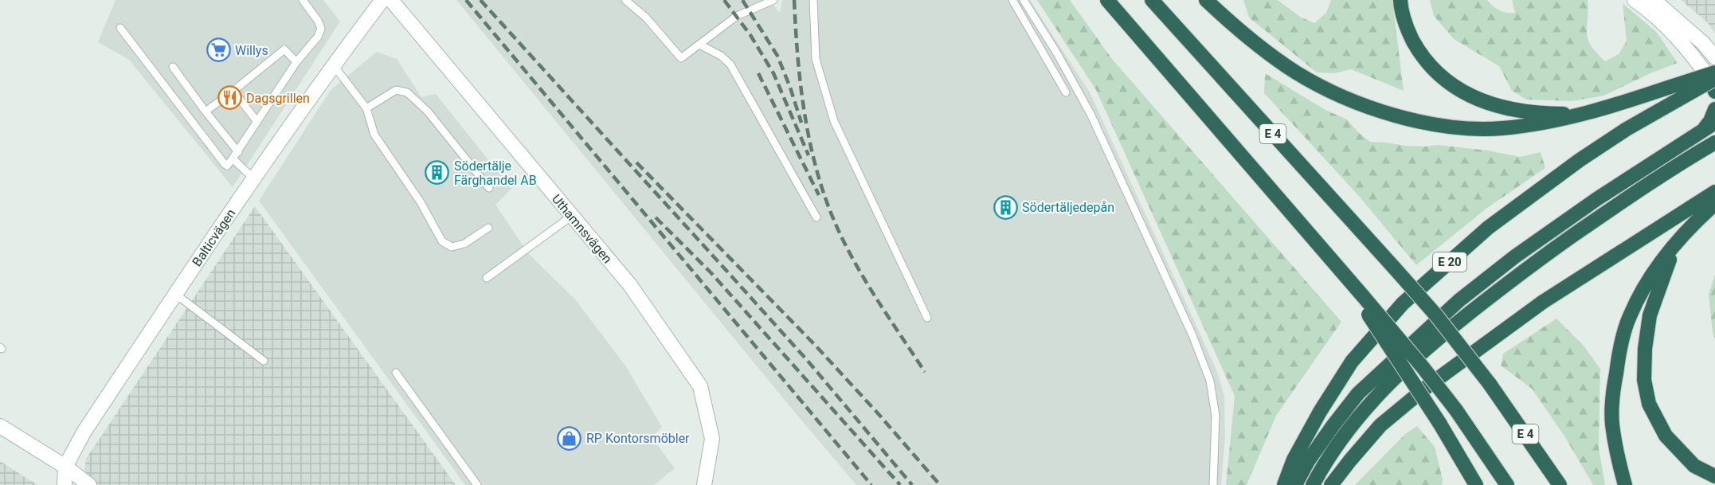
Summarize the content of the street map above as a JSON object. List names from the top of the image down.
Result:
{
  "streets": {
    "highway": ["E 4", "E 20"],
    "street": ["Uthamnsvägen", "Balticvägen"]
  },
  "places": {
    "supermarket": ["Willys"],
    "restaurant": ["Dagsgrillen"],
    "building": ["Södertälje Färghandel AB", "Södertäljedepån"],
    "shop": ["RP Kontorsmöbler"]
  }
}
